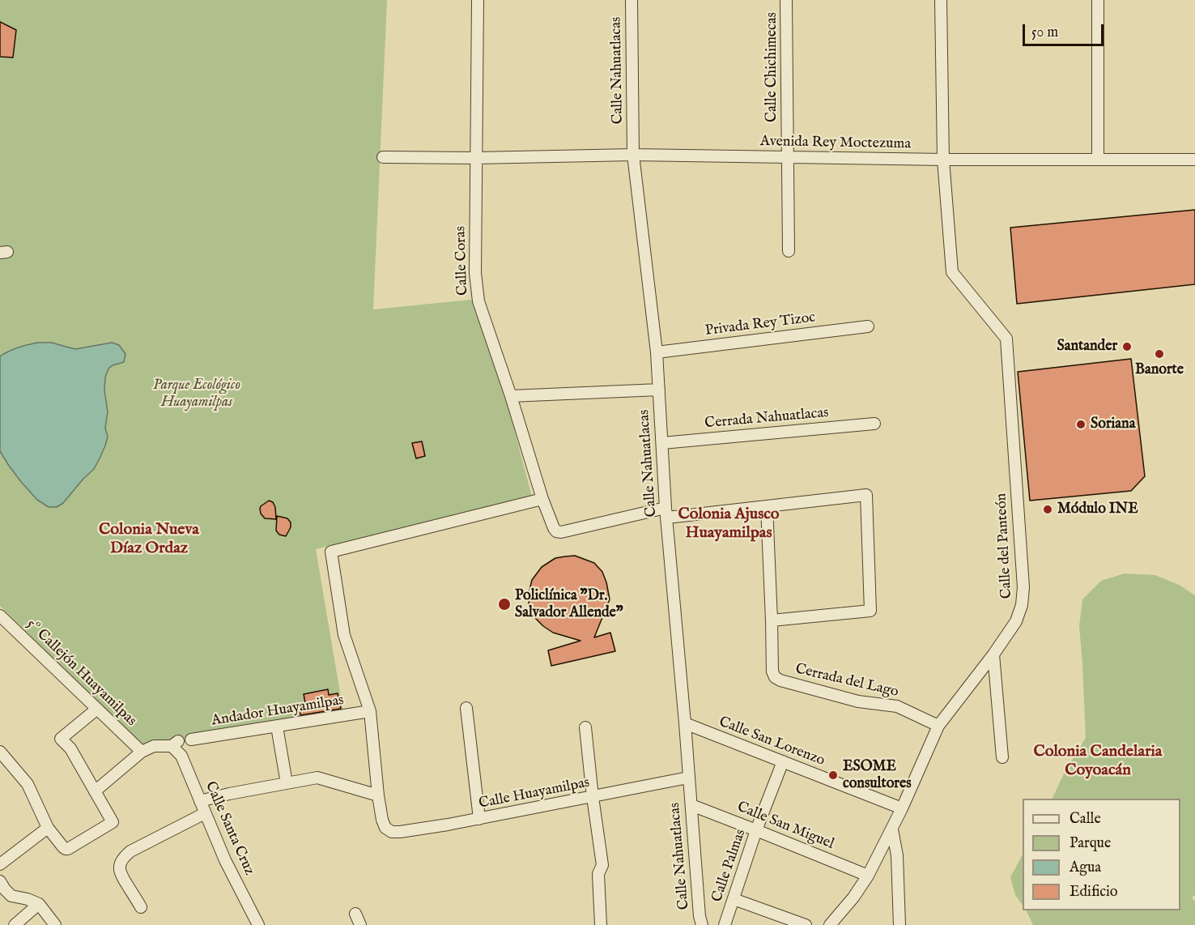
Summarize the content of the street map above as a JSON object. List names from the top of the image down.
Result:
{
  "streets": {
    "street": [
      "Calle Chichimecas",
      "Calle Nahuatlacas",
      "Avenida Rey Moctezuma",
      "Calle Coras",
      "Privada Rey Tizoc",
      "Cerrada Nahuatlacas",
      "Calle del Panteón",
      "5º Callejón Huayamilpas",
      "Cerrada del Lago",
      "Andador Huayamilpas",
      "Calle San Lorenzo",
      "Calle Huayamilpas",
      "Calle San Miguel",
      "Calle Santa Cruz",
      "Calle Palmas"
    ]
  },
  "crossings": [
    ["Calle Chichimecas", "Avenida Rey Moctezuma"],
    ["Calle Nahuatlacas", "Avenida Rey Moctezuma"],
    ["Calle Nahuatlacas", "Calle Coras"],
    ["Calle Nahuatlacas", "Privada Rey Tizoc"],
    ["Calle Nahuatlacas", "Cerrada Nahuatlacas"],
    ["Calle Nahuatlacas", "Calle San Lorenzo"],
    ["Calle Nahuatlacas", "Calle Huayamilpas"],
    ["Calle Nahuatlacas", "Calle San Miguel"],
    ["Avenida Rey Moctezuma", "Calle Coras"],
    ["Avenida Rey Moctezuma", "Calle del Panteón"],
    ["Calle del Panteón", "Cerrada del Lago"],
    ["Calle del Panteón", "Calle San Lorenzo"],
    ["Calle del Panteón", "Calle San Miguel"],
    ["5º Callejón Huayamilpas", "Calle Santa Cruz"],
    ["Calle San Lorenzo", "Calle Palmas"],
    ["Calle San Miguel", "Calle Palmas"]
  ],
  "districts": ["Colonia Ajusco Huayamilpas", "Colonia Nueva Díaz Ordaz", "Colonia Candelaria Coyoacán"],
  "parks": ["Parque Ecológico Huayamilpas"],
  "places": [
    "Santander",
    "Banorte",
    "Soriana",
    "Módulo INE",
    "Policlínica \"Dr. Salvador Allende\"",
    "ESOME consultores"
  ],
  "legend": [
    "Calle",
    "Parque",
    "Agua",
    "Edificio"
  ],
  "scale_bar": "50 m"
}
